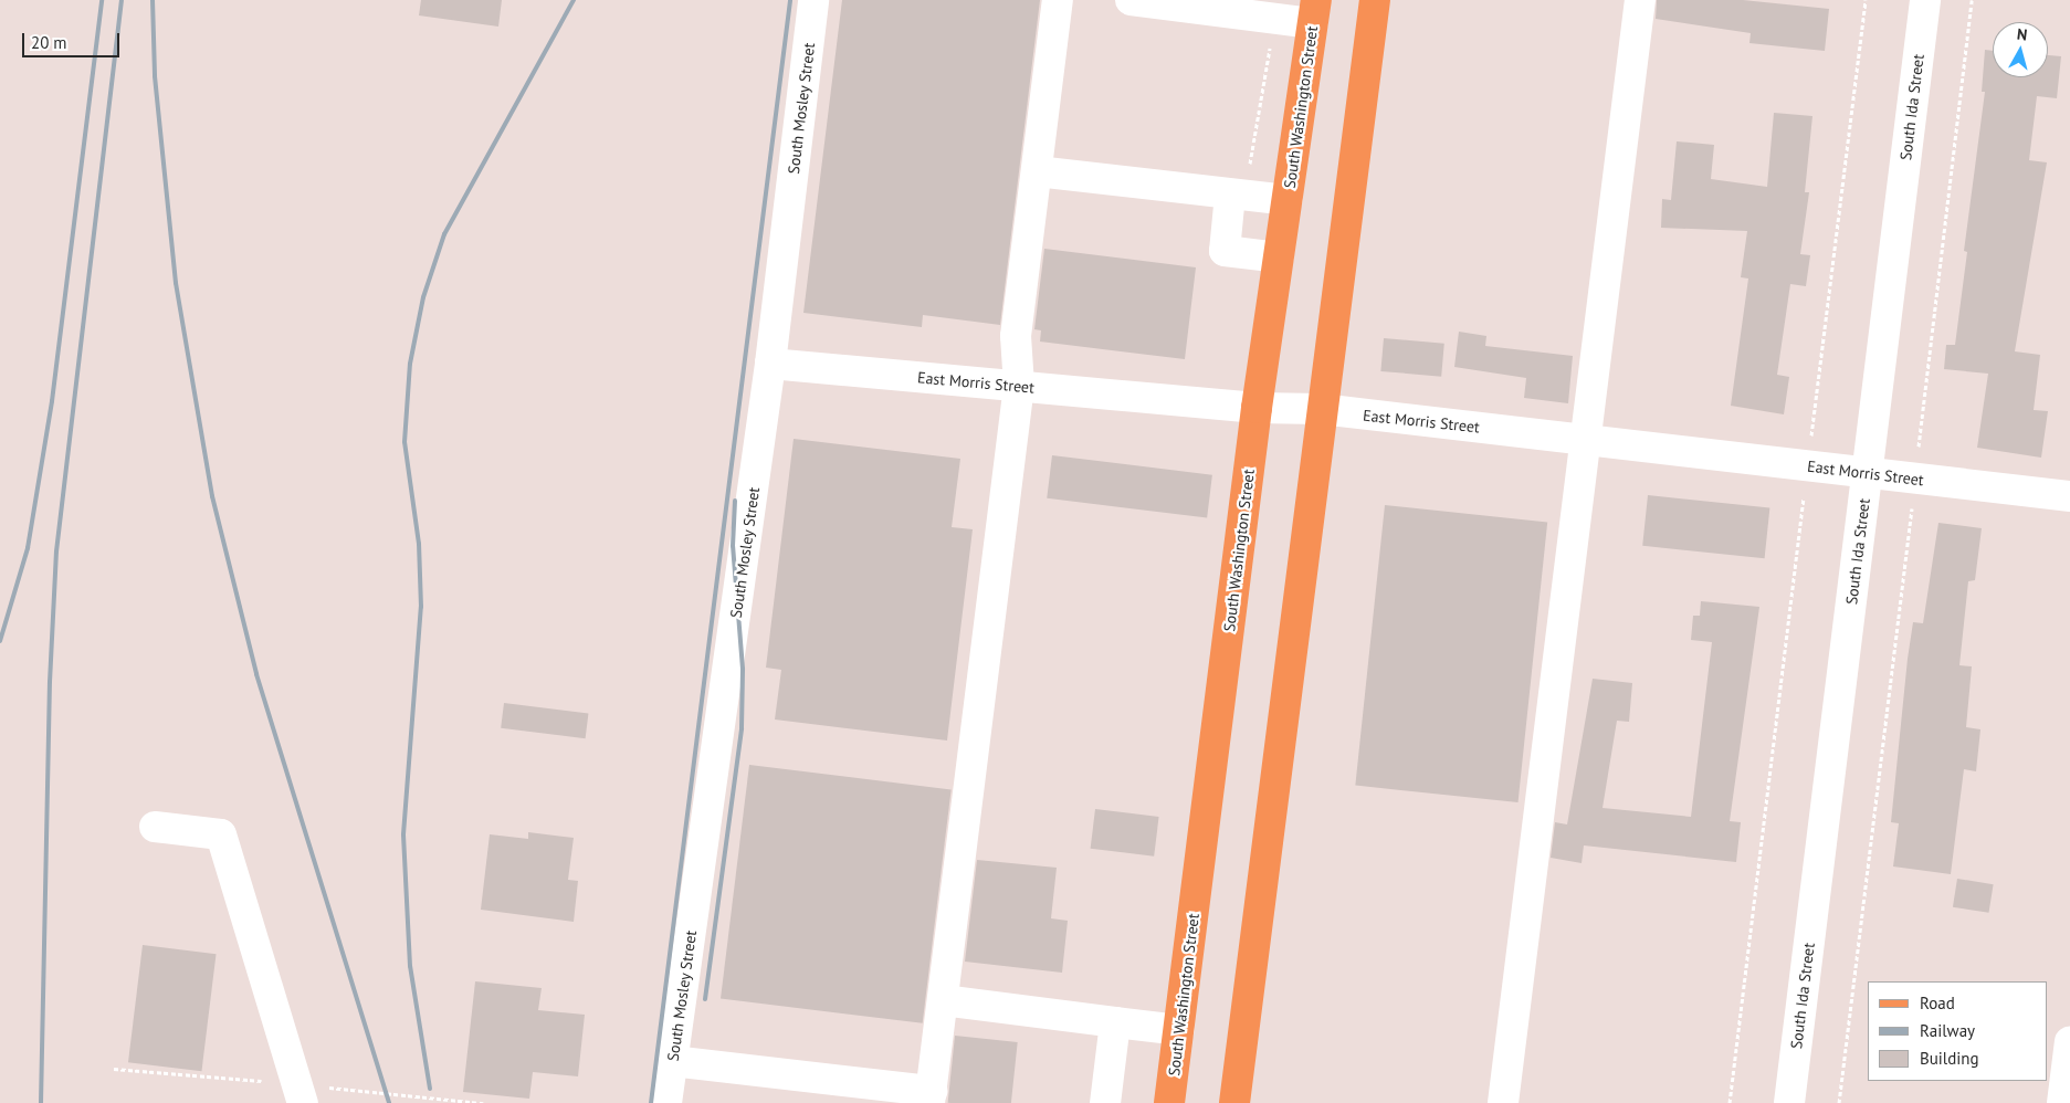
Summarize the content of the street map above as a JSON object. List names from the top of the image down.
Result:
{
  "streets": {
    "main road": ["South Washington Street"],
    "street": ["South Ida Street", "South Mosley Street", "East Morris Street"]
  },
  "crossings": [
    ["South Washington Street", "East Morris Street"],
    ["South Ida Street", "East Morris Street"],
    ["South Mosley Street", "East Morris Street"]
  ],
  "legend": ["Road", "Railway", "Building"],
  "scale_bar": "20 m",
  "north": "top"
}
